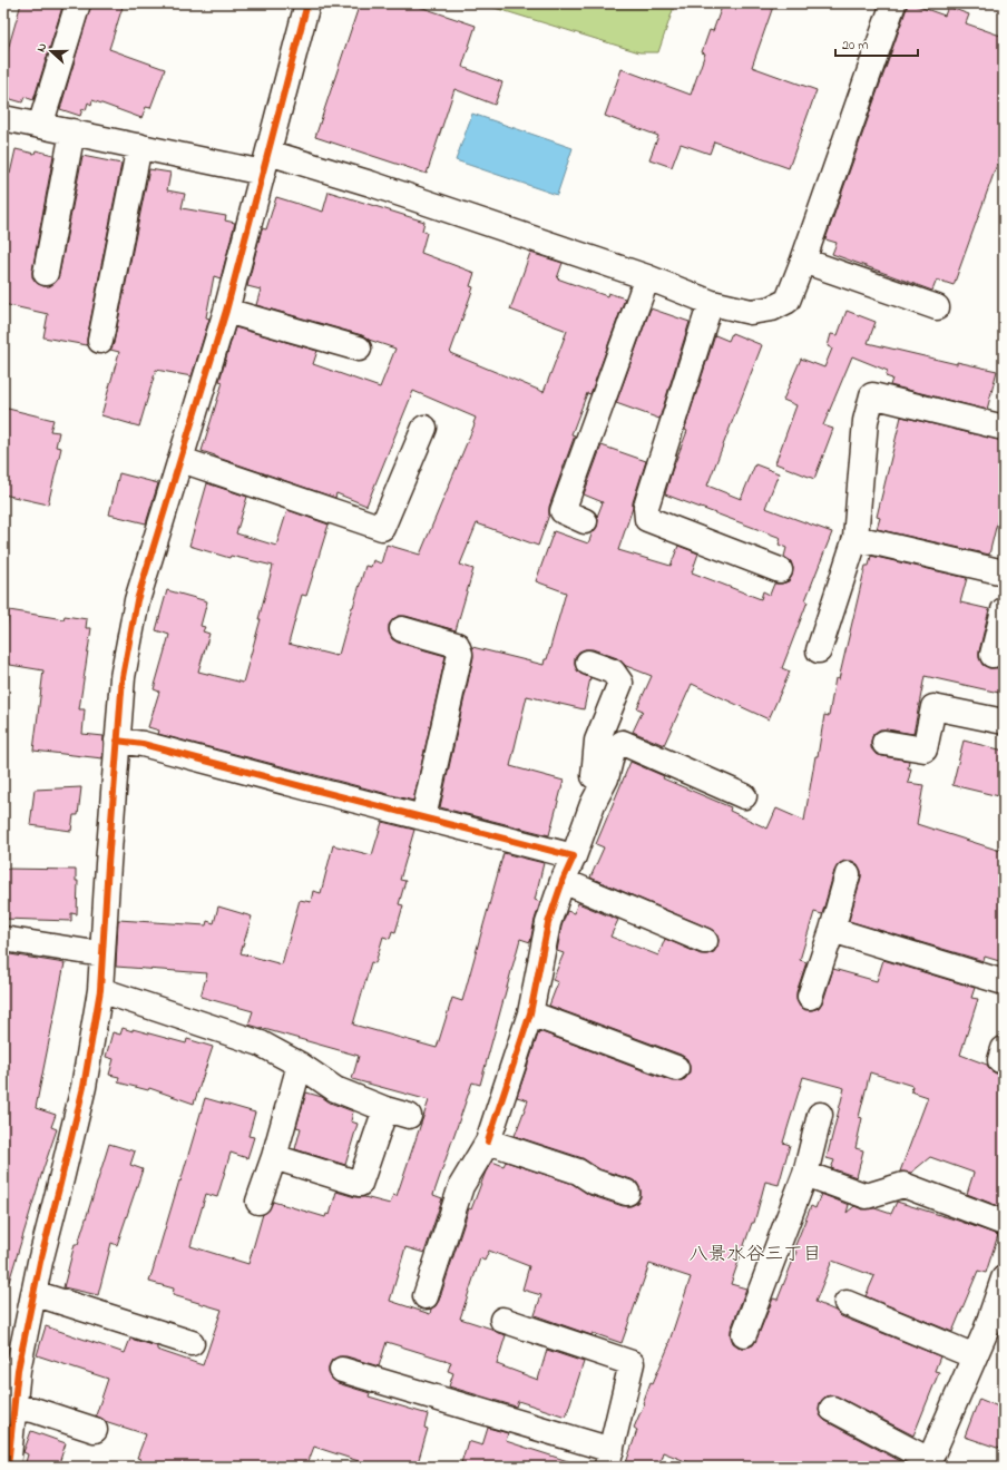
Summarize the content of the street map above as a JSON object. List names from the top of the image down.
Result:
{
  "districts": ["八景水谷三丁目"],
  "scale_bar": "20 m",
  "north": "left"
}
